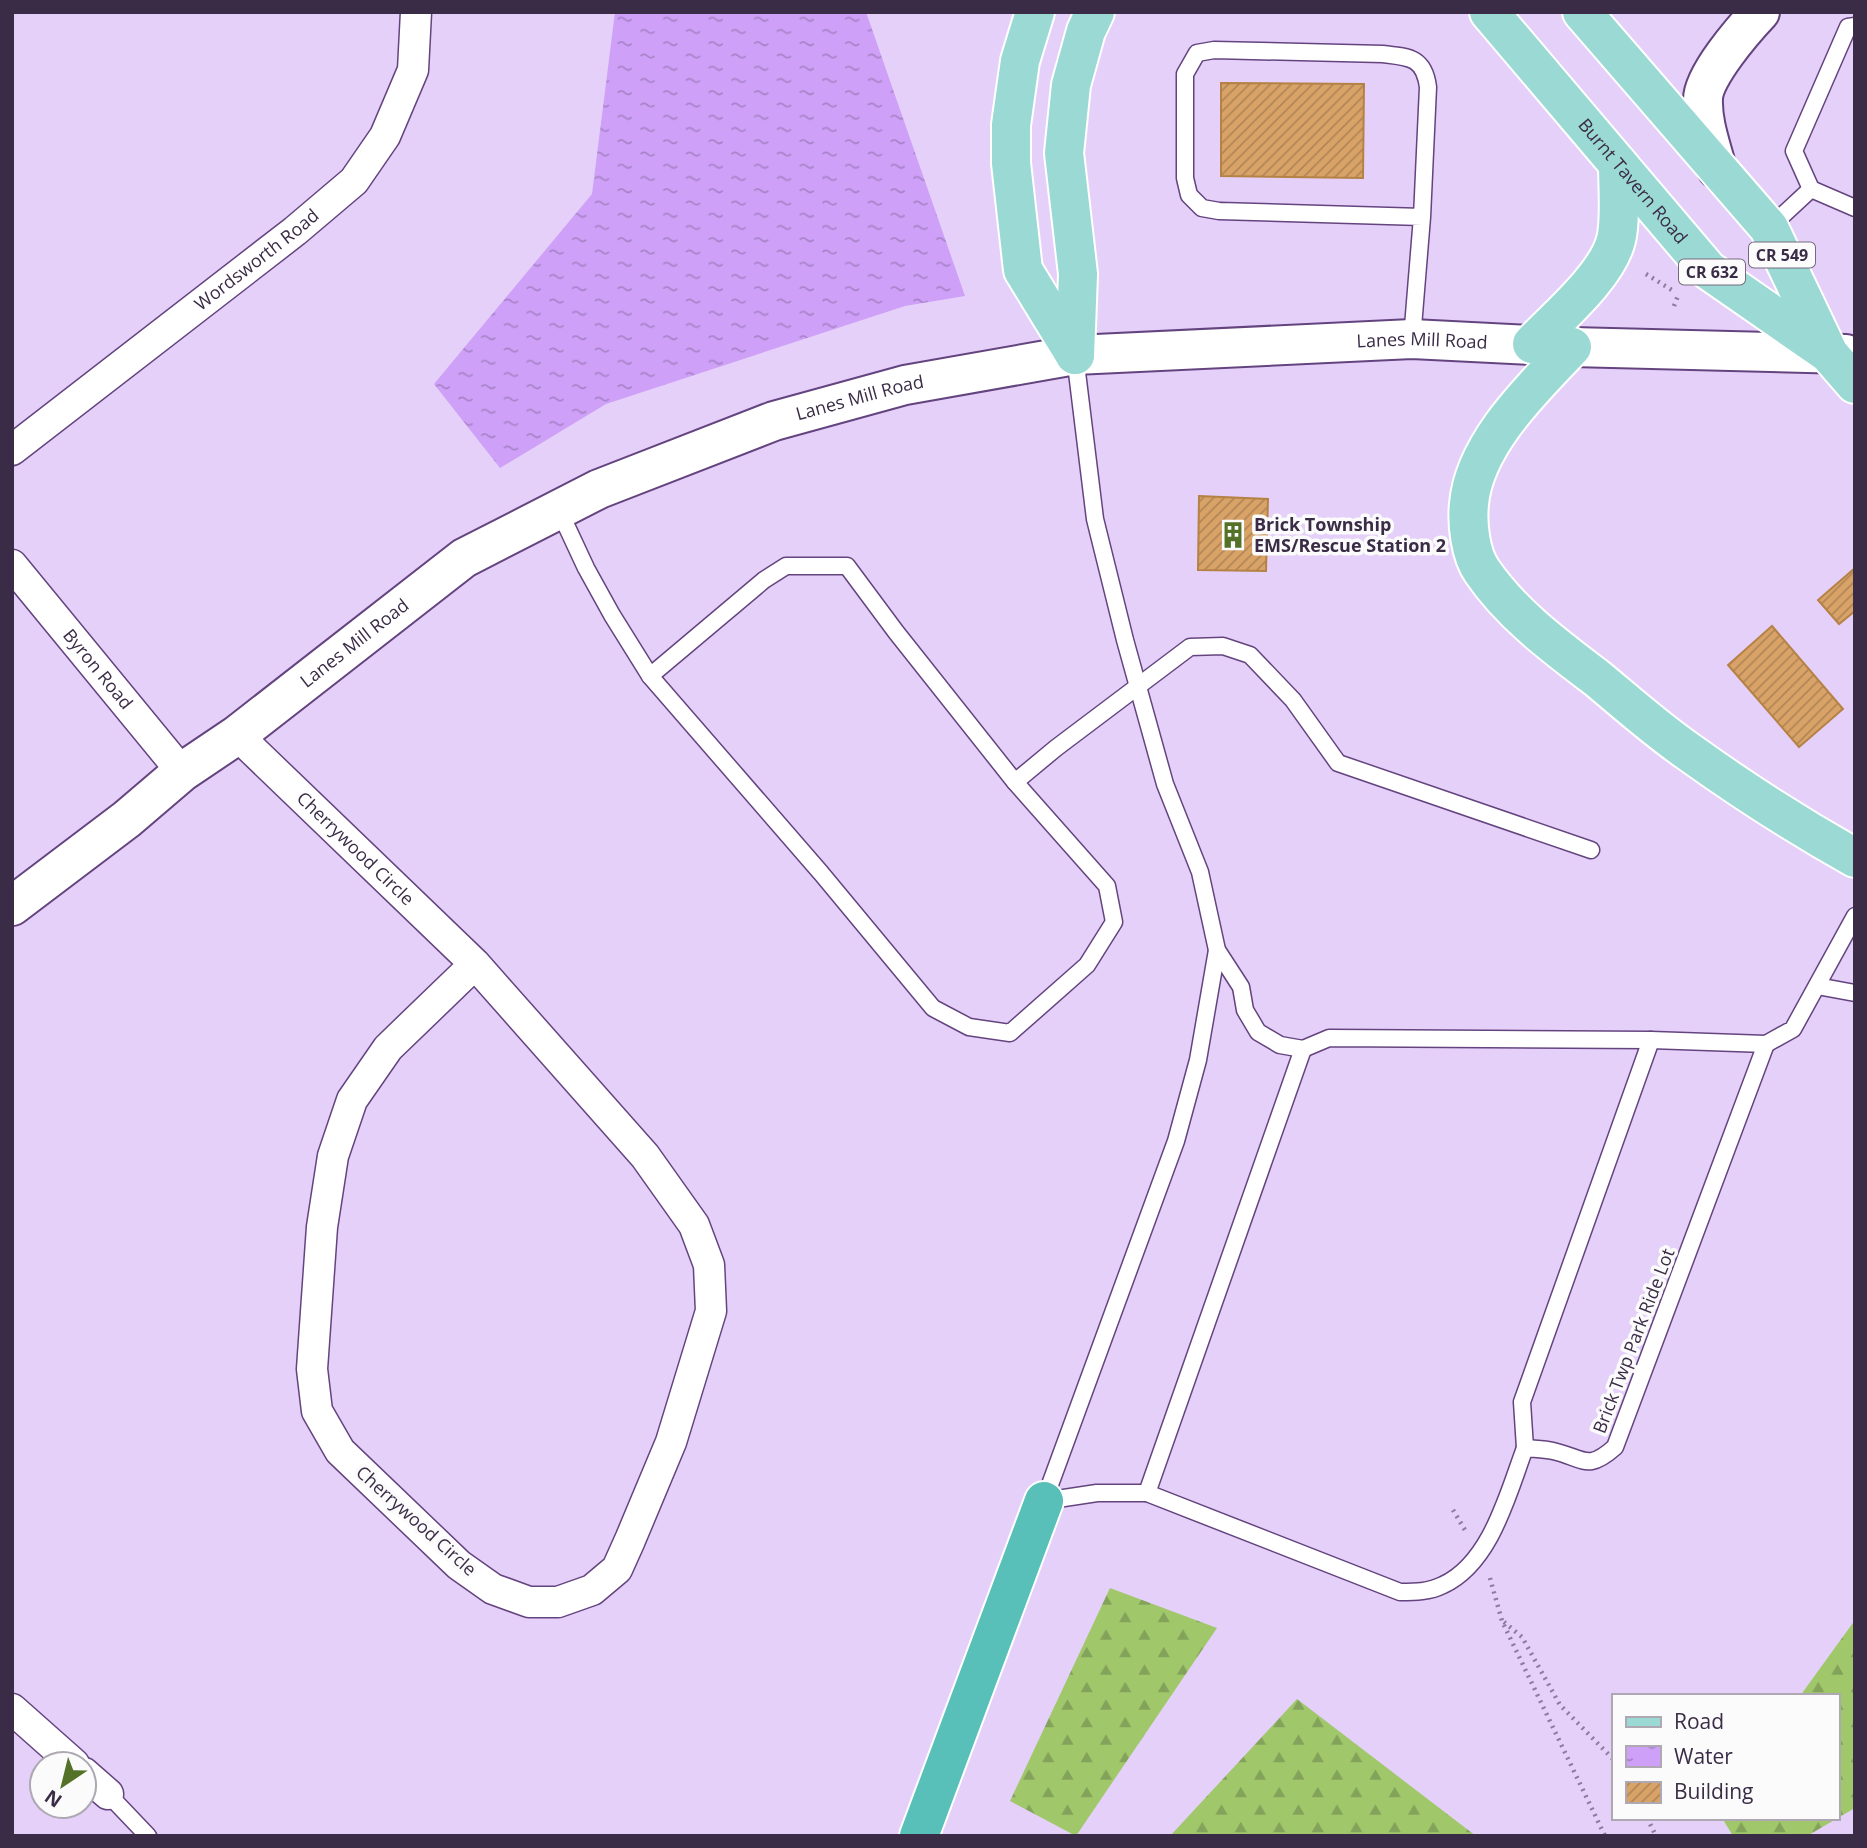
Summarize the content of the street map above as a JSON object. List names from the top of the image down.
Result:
{
  "streets": {
    "main road": [
      "Burnt Tavern Road",
      "CR 549",
      "CR 632",
      "Lanes Mill Road"
    ],
    "street": ["Wordsworth Road", "Byron Road", "Cherrywood Circle"],
    "lane": ["Brick Twp Park Ride Lot"]
  },
  "crossings": [
    ["Burnt Tavern Road", "CR 549"],
    ["Burnt Tavern Road", "Lanes Mill Road"],
    ["Lanes Mill Road", "Byron Road"],
    ["Lanes Mill Road", "Cherrywood Circle"]
  ],
  "places": {
    "building": ["Brick Township EMS/Rescue Station 2"]
  },
  "legend": ["Road", "Water", "Building"],
  "north": "bottom left"
}
